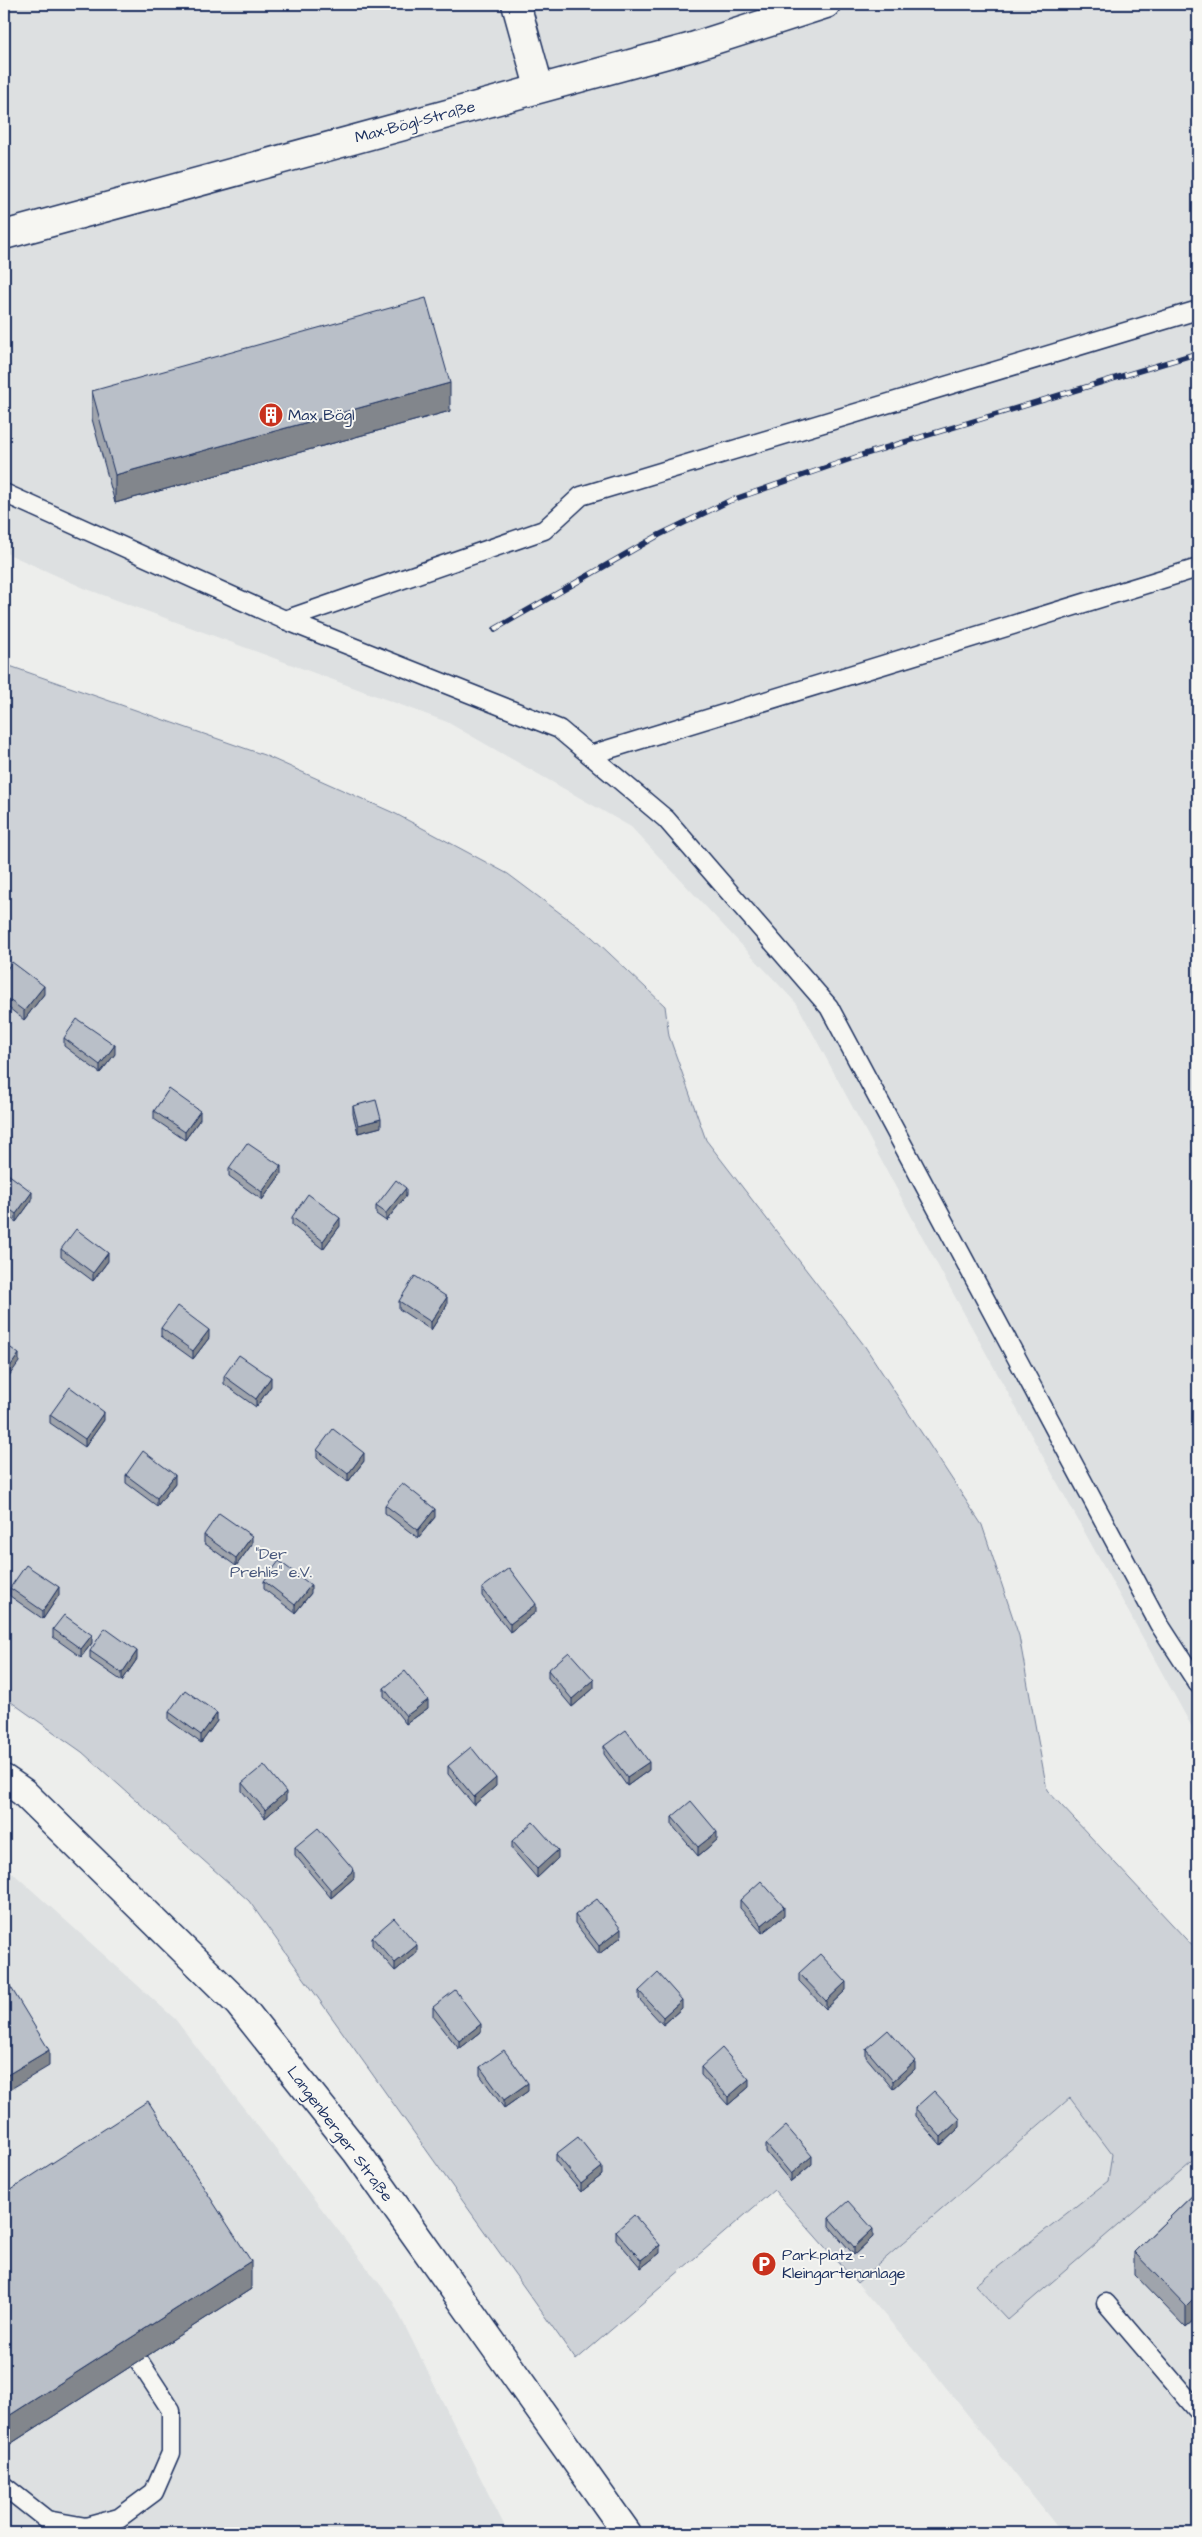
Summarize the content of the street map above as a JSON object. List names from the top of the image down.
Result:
{
  "streets": {
    "main road": ["Max-Bögl-Straße", "Langenberger Straße"]
  },
  "parks": ["\"Der Prehlis\" e.V."],
  "places": {
    "building": ["Max Bögl"],
    "parking": ["Parkplatz - Kleingartenanlage"]
  }
}
